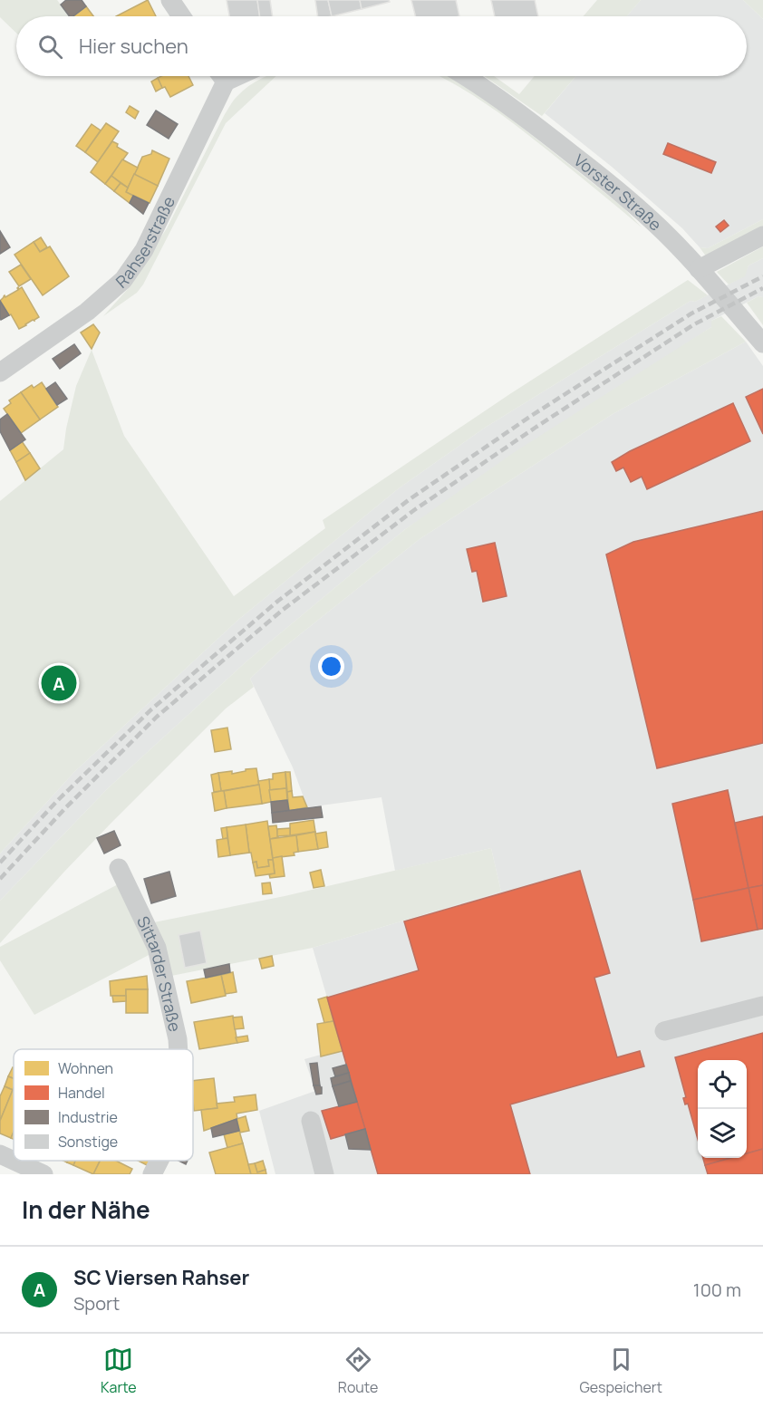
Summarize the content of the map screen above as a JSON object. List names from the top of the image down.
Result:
{
  "streets": {
    "street": ["Vorster Straße", "Rahserstraße", "Sittarder Straße"]
  },
  "legend": [
    "Wohnen",
    "Handel",
    "Industrie",
    "Sonstige"
  ],
  "page": {
    "search": "Hier suchen",
    "pins": "A",
    "heading": "In der Nähe",
    "list": [
      {
        "mark": "A",
        "name": "SC Viersen Rahser",
        "note": "Sport",
        "value": "100 m"
      }
    ],
    "nav": ["Karte", "Route", "Gespeichert"]
  }
}
